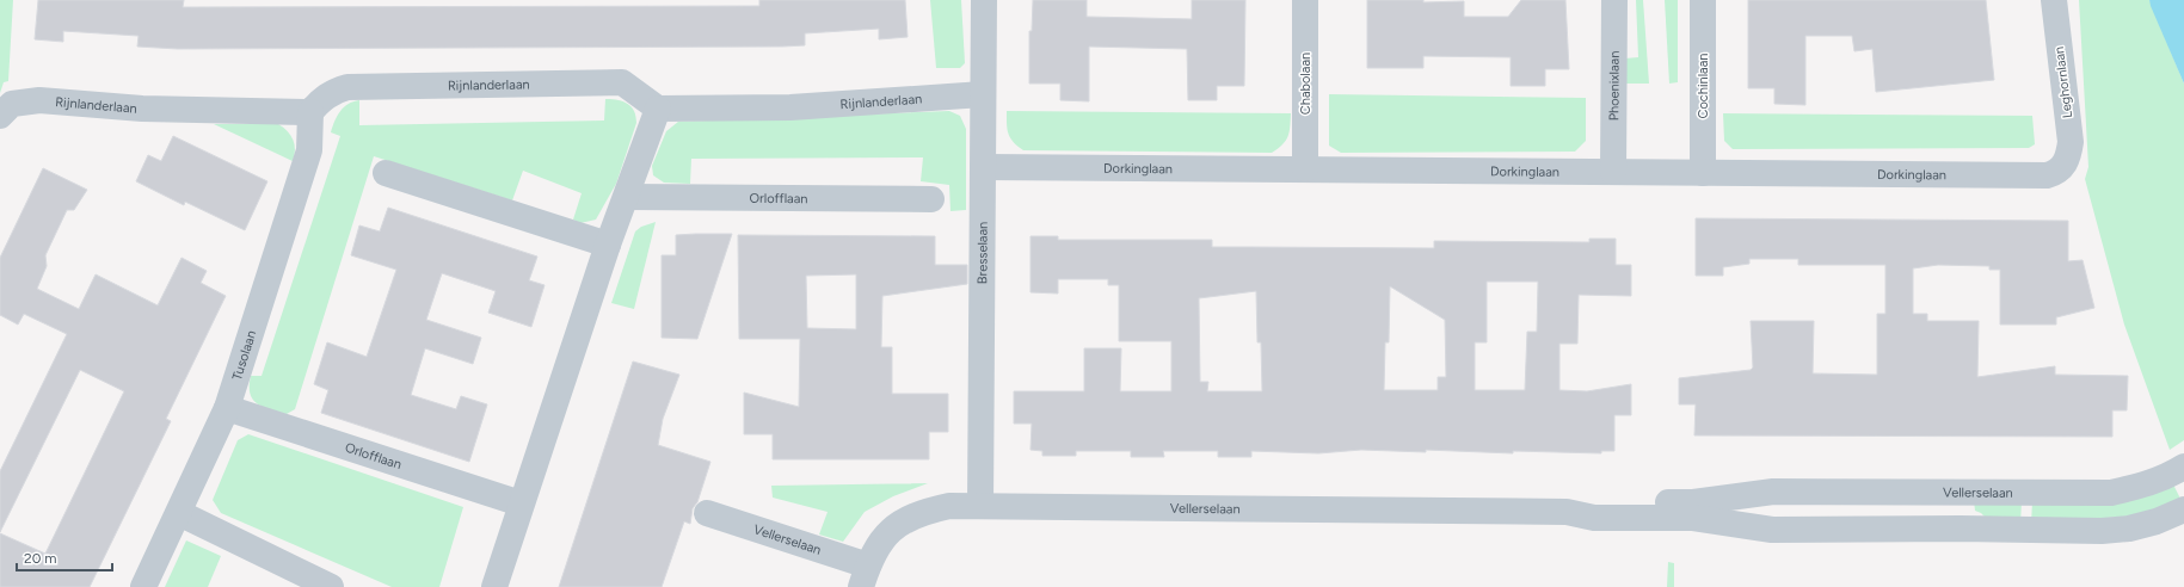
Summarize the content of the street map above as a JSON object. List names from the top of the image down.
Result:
{
  "streets": {
    "street": [
      "Leghornlaan",
      "Chabolaan",
      "Rijnlanderlaan",
      "Phoenixlaan",
      "Cochinlaan",
      "Dorkinglaan",
      "Orlofflaan",
      "Bresselaan",
      "Tusolaan",
      "Vellerselaan"
    ]
  },
  "crossings": [
    ["Leghornlaan", "Dorkinglaan"],
    ["Chabolaan", "Dorkinglaan"],
    ["Rijnlanderlaan", "Bresselaan"],
    ["Rijnlanderlaan", "Tusolaan"],
    ["Phoenixlaan", "Dorkinglaan"],
    ["Cochinlaan", "Dorkinglaan"],
    ["Dorkinglaan", "Bresselaan"],
    ["Orlofflaan", "Tusolaan"],
    ["Bresselaan", "Vellerselaan"]
  ],
  "scale_bar": "20 m"
}
